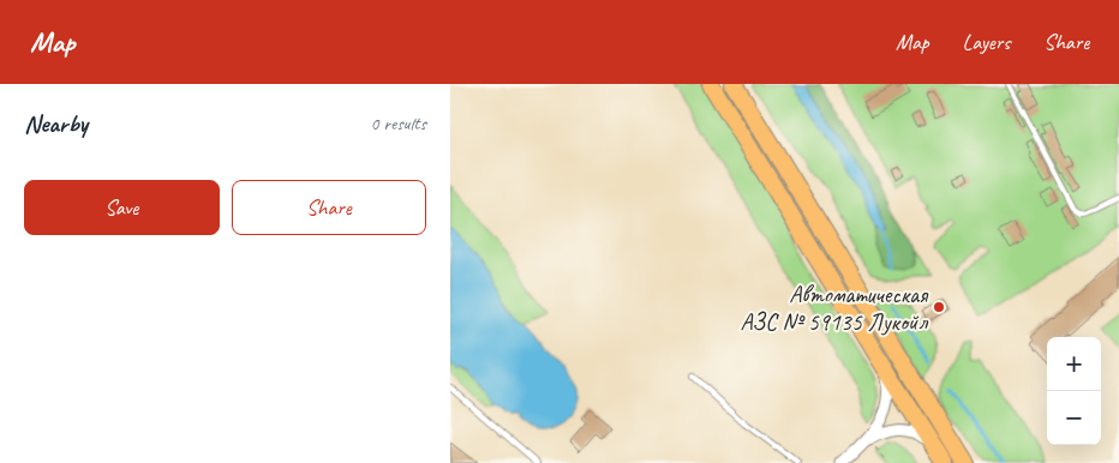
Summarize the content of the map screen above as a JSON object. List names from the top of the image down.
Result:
{
  "places": ["Автоматическая АЗС № 59135 Лукойл"],
  "page": {
    "header": "Map",
    "nav": ["Map", "Layers", "Share"],
    "heading": ["Nearby", "0 results"],
    "buttons": ["Save", "Share"],
    "map_buttons": ["+", "−"]
  }
}
